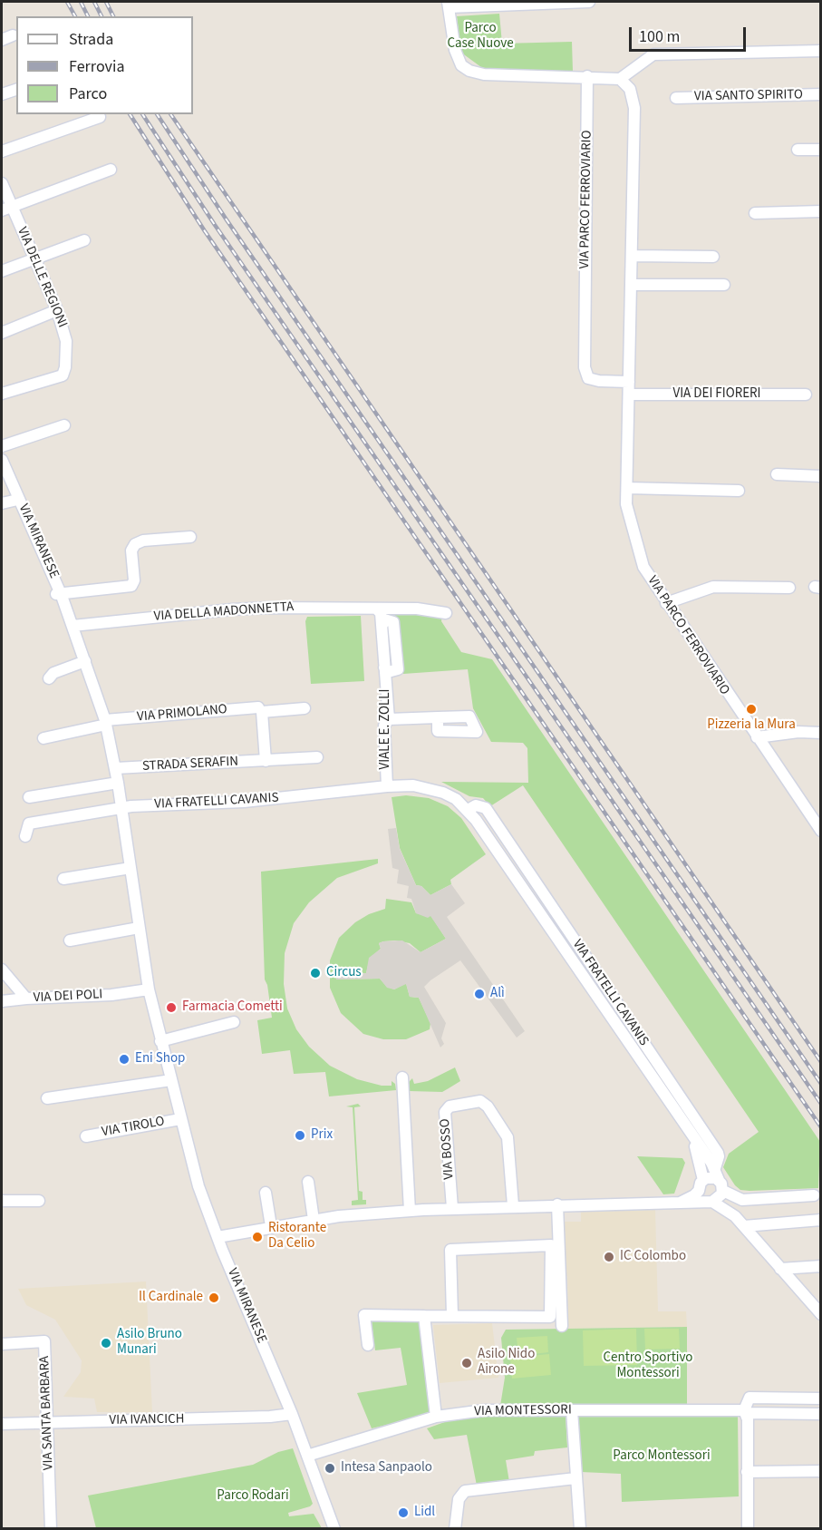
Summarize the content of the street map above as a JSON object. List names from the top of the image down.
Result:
{
  "streets": {
    "street": [
      "VIA SANTO SPIRITO",
      "VIA PARCO FERROVIARIO",
      "VIA DELLE REGIONI",
      "VIA DEI FIORERI",
      "VIA MIRANESE",
      "VIA DELLA MADONNETTA",
      "VIA PRIMOLANO",
      "VIALE E. ZOLLI",
      "STRADA SERAFIN",
      "VIA FRATELLI CAVANIS",
      "VIA DEI POLI",
      "VIA TIROLO",
      "VIA BOSSO",
      "VIA MONTESSORI",
      "VIA SANTA BARBARA",
      "VIA IVANCICH"
    ]
  },
  "crossings": [
    ["VIA PARCO FERROVIARIO", "VIA DEI FIORERI"],
    ["VIA MIRANESE", "VIA DELLA MADONNETTA"],
    ["VIA MIRANESE", "VIA PRIMOLANO"],
    ["VIA MIRANESE", "STRADA SERAFIN"],
    ["VIA MIRANESE", "VIA FRATELLI CAVANIS"],
    ["VIA MIRANESE", "VIA DEI POLI"],
    ["VIA MIRANESE", "VIA TIROLO"],
    ["VIA MIRANESE", "VIA MONTESSORI"],
    ["VIA MIRANESE", "VIA IVANCICH"],
    ["VIA DELLA MADONNETTA", "VIALE E. ZOLLI"],
    ["VIALE E. ZOLLI", "VIA FRATELLI CAVANIS"],
    ["VIA SANTA BARBARA", "VIA IVANCICH"]
  ],
  "parks": [
    "Parco Case Nuove",
    "Centro Sportivo Montessori",
    "Parco Montessori",
    "Parco Rodari"
  ],
  "places": [
    "Pizzeria la Mura",
    "Circus",
    "Alì",
    "Farmacia Cometti",
    "Eni Shop",
    "Prix",
    "Ristorante Da Celio",
    "IC Colombo",
    "Il Cardinale",
    "Asilo Bruno Munari",
    "Asilo Nido Airone",
    "Intesa Sanpaolo",
    "Lidl"
  ],
  "legend": ["Strada", "Ferrovia", "Parco"],
  "scale_bar": "100 m"
}
